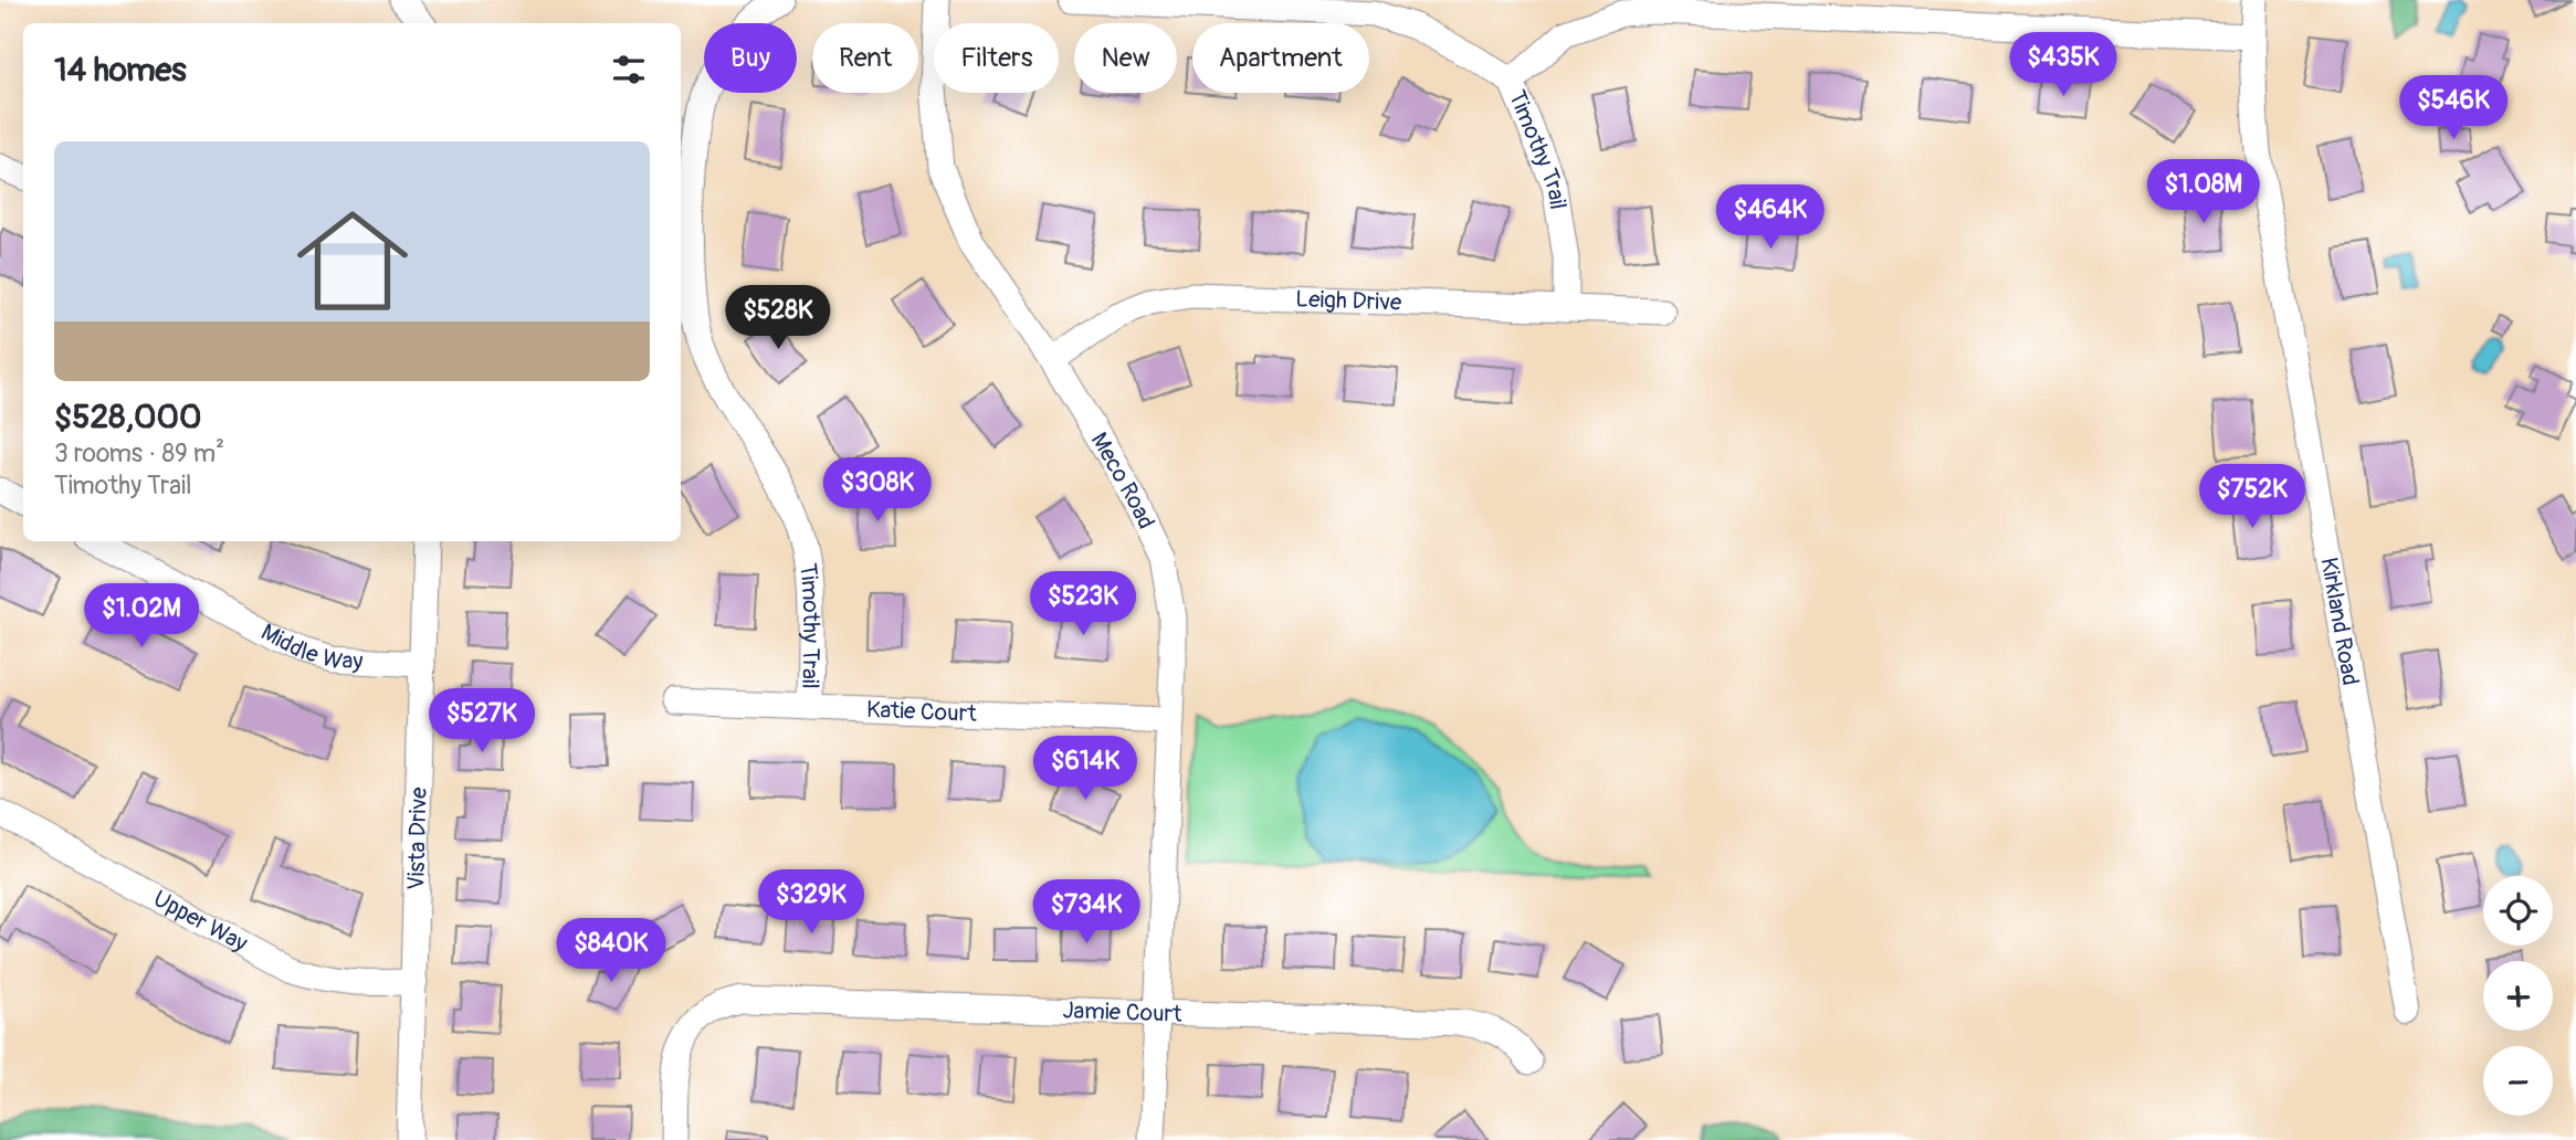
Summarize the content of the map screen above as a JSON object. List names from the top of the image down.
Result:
{
  "streets": {
    "street": [
      "Timothy Trail",
      "Leigh Drive",
      "Meco Road",
      "Kirkland Road",
      "Middle Way",
      "Katie Court",
      "Vista Drive",
      "Upper Way",
      "Jamie Court"
    ]
  },
  "crossings": [
    ["Timothy Trail", "Leigh Drive"],
    ["Timothy Trail", "Katie Court"],
    ["Leigh Drive", "Meco Road"],
    ["Meco Road", "Katie Court"],
    ["Meco Road", "Jamie Court"],
    ["Middle Way", "Vista Drive"],
    ["Vista Drive", "Upper Way"]
  ],
  "page": {
    "chip": [
      "Buy",
      "Rent",
      "Filters",
      "New",
      "Apartment"
    ],
    "heading": "14 homes",
    "price": [
      "$435K",
      "$546K",
      "$1.08M",
      "$464K",
      "$528K",
      "$308K",
      "$752K",
      "$523K",
      "$1.02M",
      "$527K",
      "$614K",
      "$329K",
      "$734K",
      "$840K"
    ],
    "list": [
      {
        "name": "$528,000",
        "note": "3 rooms · 89 m² · Timothy Trail"
      }
    ],
    "map_buttons": ["+", "−"]
  }
}
